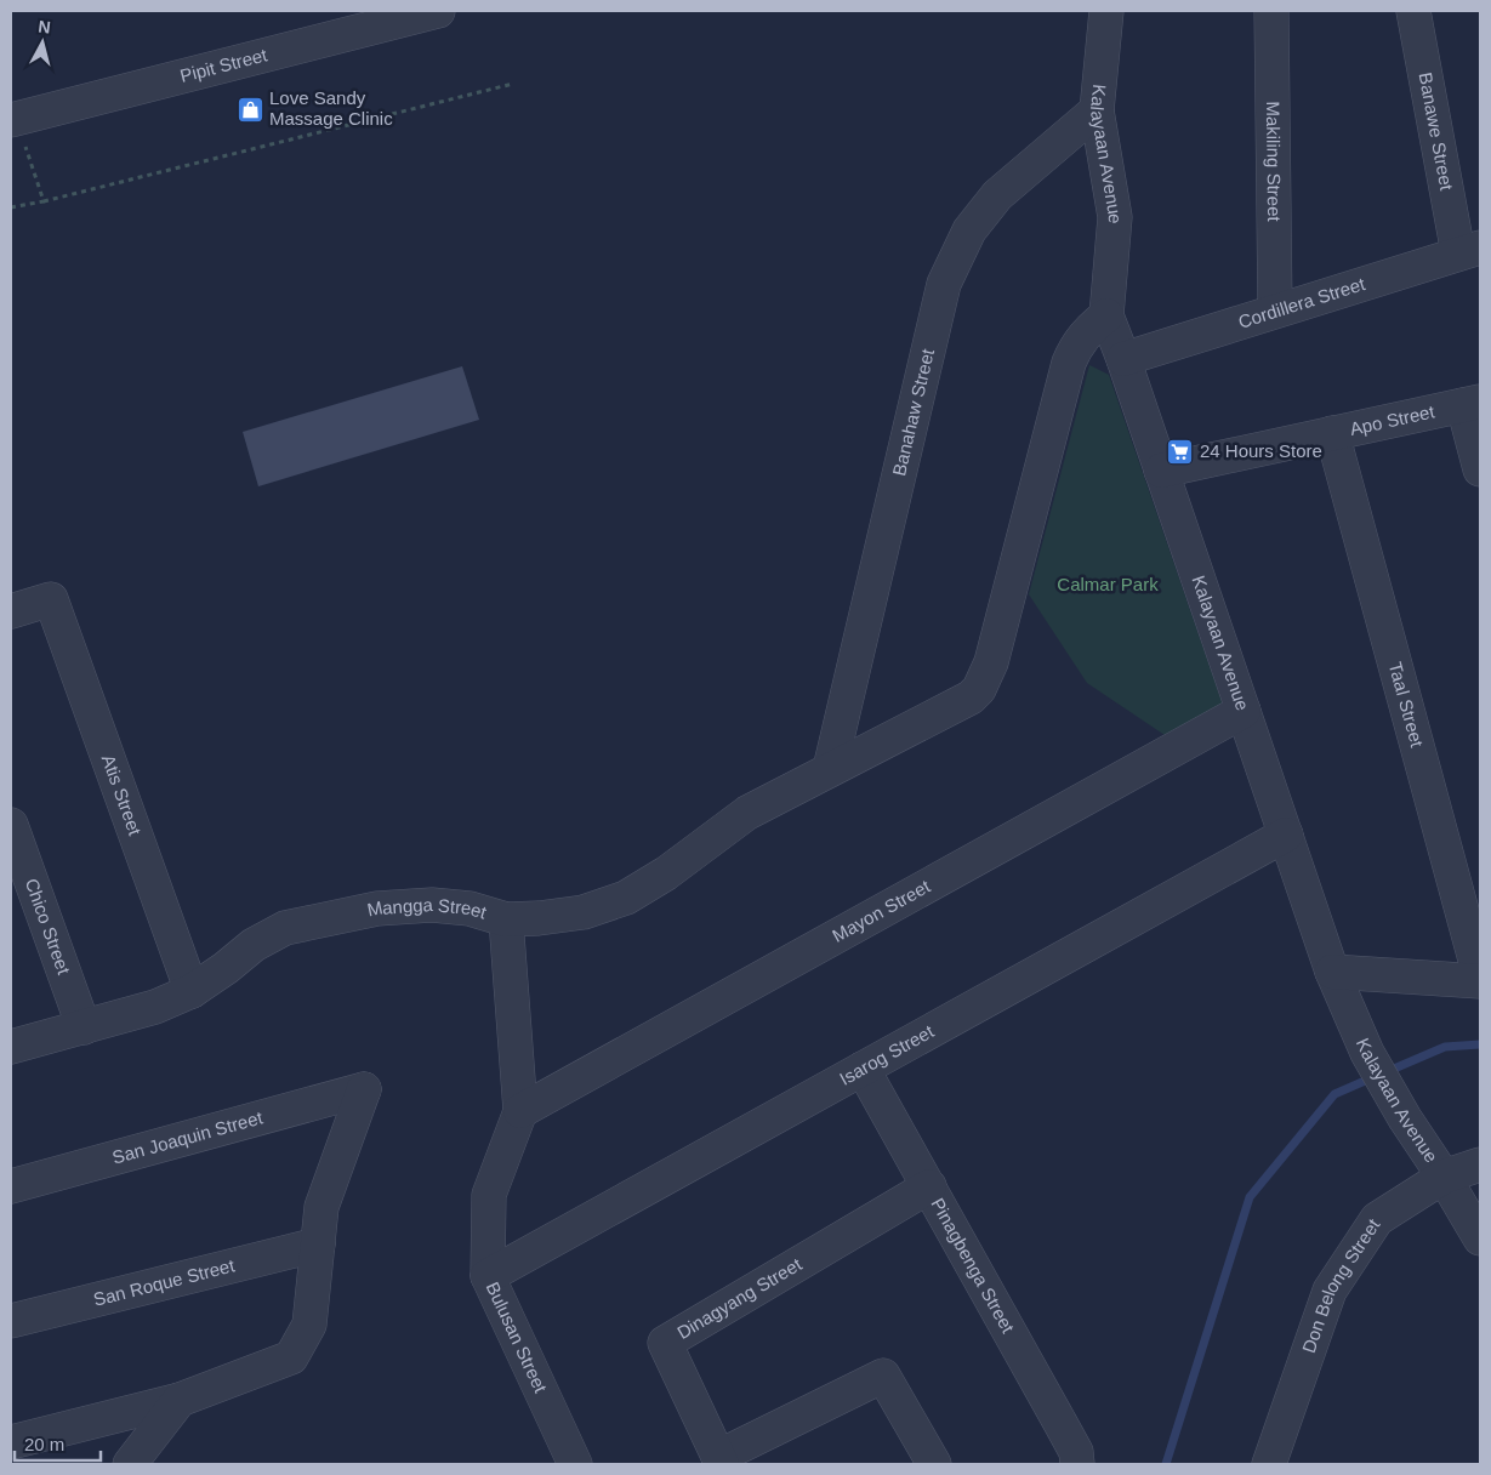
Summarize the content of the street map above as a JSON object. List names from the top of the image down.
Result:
{
  "streets": {
    "street": [
      "Pipit Street",
      "Banawe Street",
      "Kalayaan Avenue",
      "Makiling Street",
      "Cordillera Street",
      "Banahaw Street",
      "Apo Street",
      "Taal Street",
      "Atis Street",
      "Mayon Street",
      "Mangga Street",
      "Chico Street",
      "Isarog Street",
      "San Joaquin Street",
      "Pinagbenga Street",
      "San Roque Street",
      "Don Belong Street",
      "Dinagyang Street",
      "Bulusan Street"
    ]
  },
  "crossings": [
    ["Banawe Street", "Cordillera Street"],
    ["Kalayaan Avenue", "Cordillera Street"],
    ["Kalayaan Avenue", "Banahaw Street"],
    ["Kalayaan Avenue", "Apo Street"],
    ["Kalayaan Avenue", "Mayon Street"],
    ["Kalayaan Avenue", "Mangga Street"],
    ["Kalayaan Avenue", "Isarog Street"],
    ["Kalayaan Avenue", "Don Belong Street"],
    ["Makiling Street", "Cordillera Street"],
    ["Banahaw Street", "Mangga Street"],
    ["Apo Street", "Taal Street"],
    ["Atis Street", "Mangga Street"],
    ["Mayon Street", "Bulusan Street"],
    ["Mangga Street", "Chico Street"],
    ["Mangga Street", "Bulusan Street"],
    ["Isarog Street", "Pinagbenga Street"],
    ["Isarog Street", "Bulusan Street"],
    ["San Joaquin Street", "San Roque Street"],
    ["Pinagbenga Street", "Dinagyang Street"]
  ],
  "parks": ["Calmar Park"],
  "places": {
    "shop": ["Love Sandy Massage Clinic"],
    "supermarket": ["24 Hours Store"]
  },
  "scale_bar": "20 m",
  "north": "top"
}
